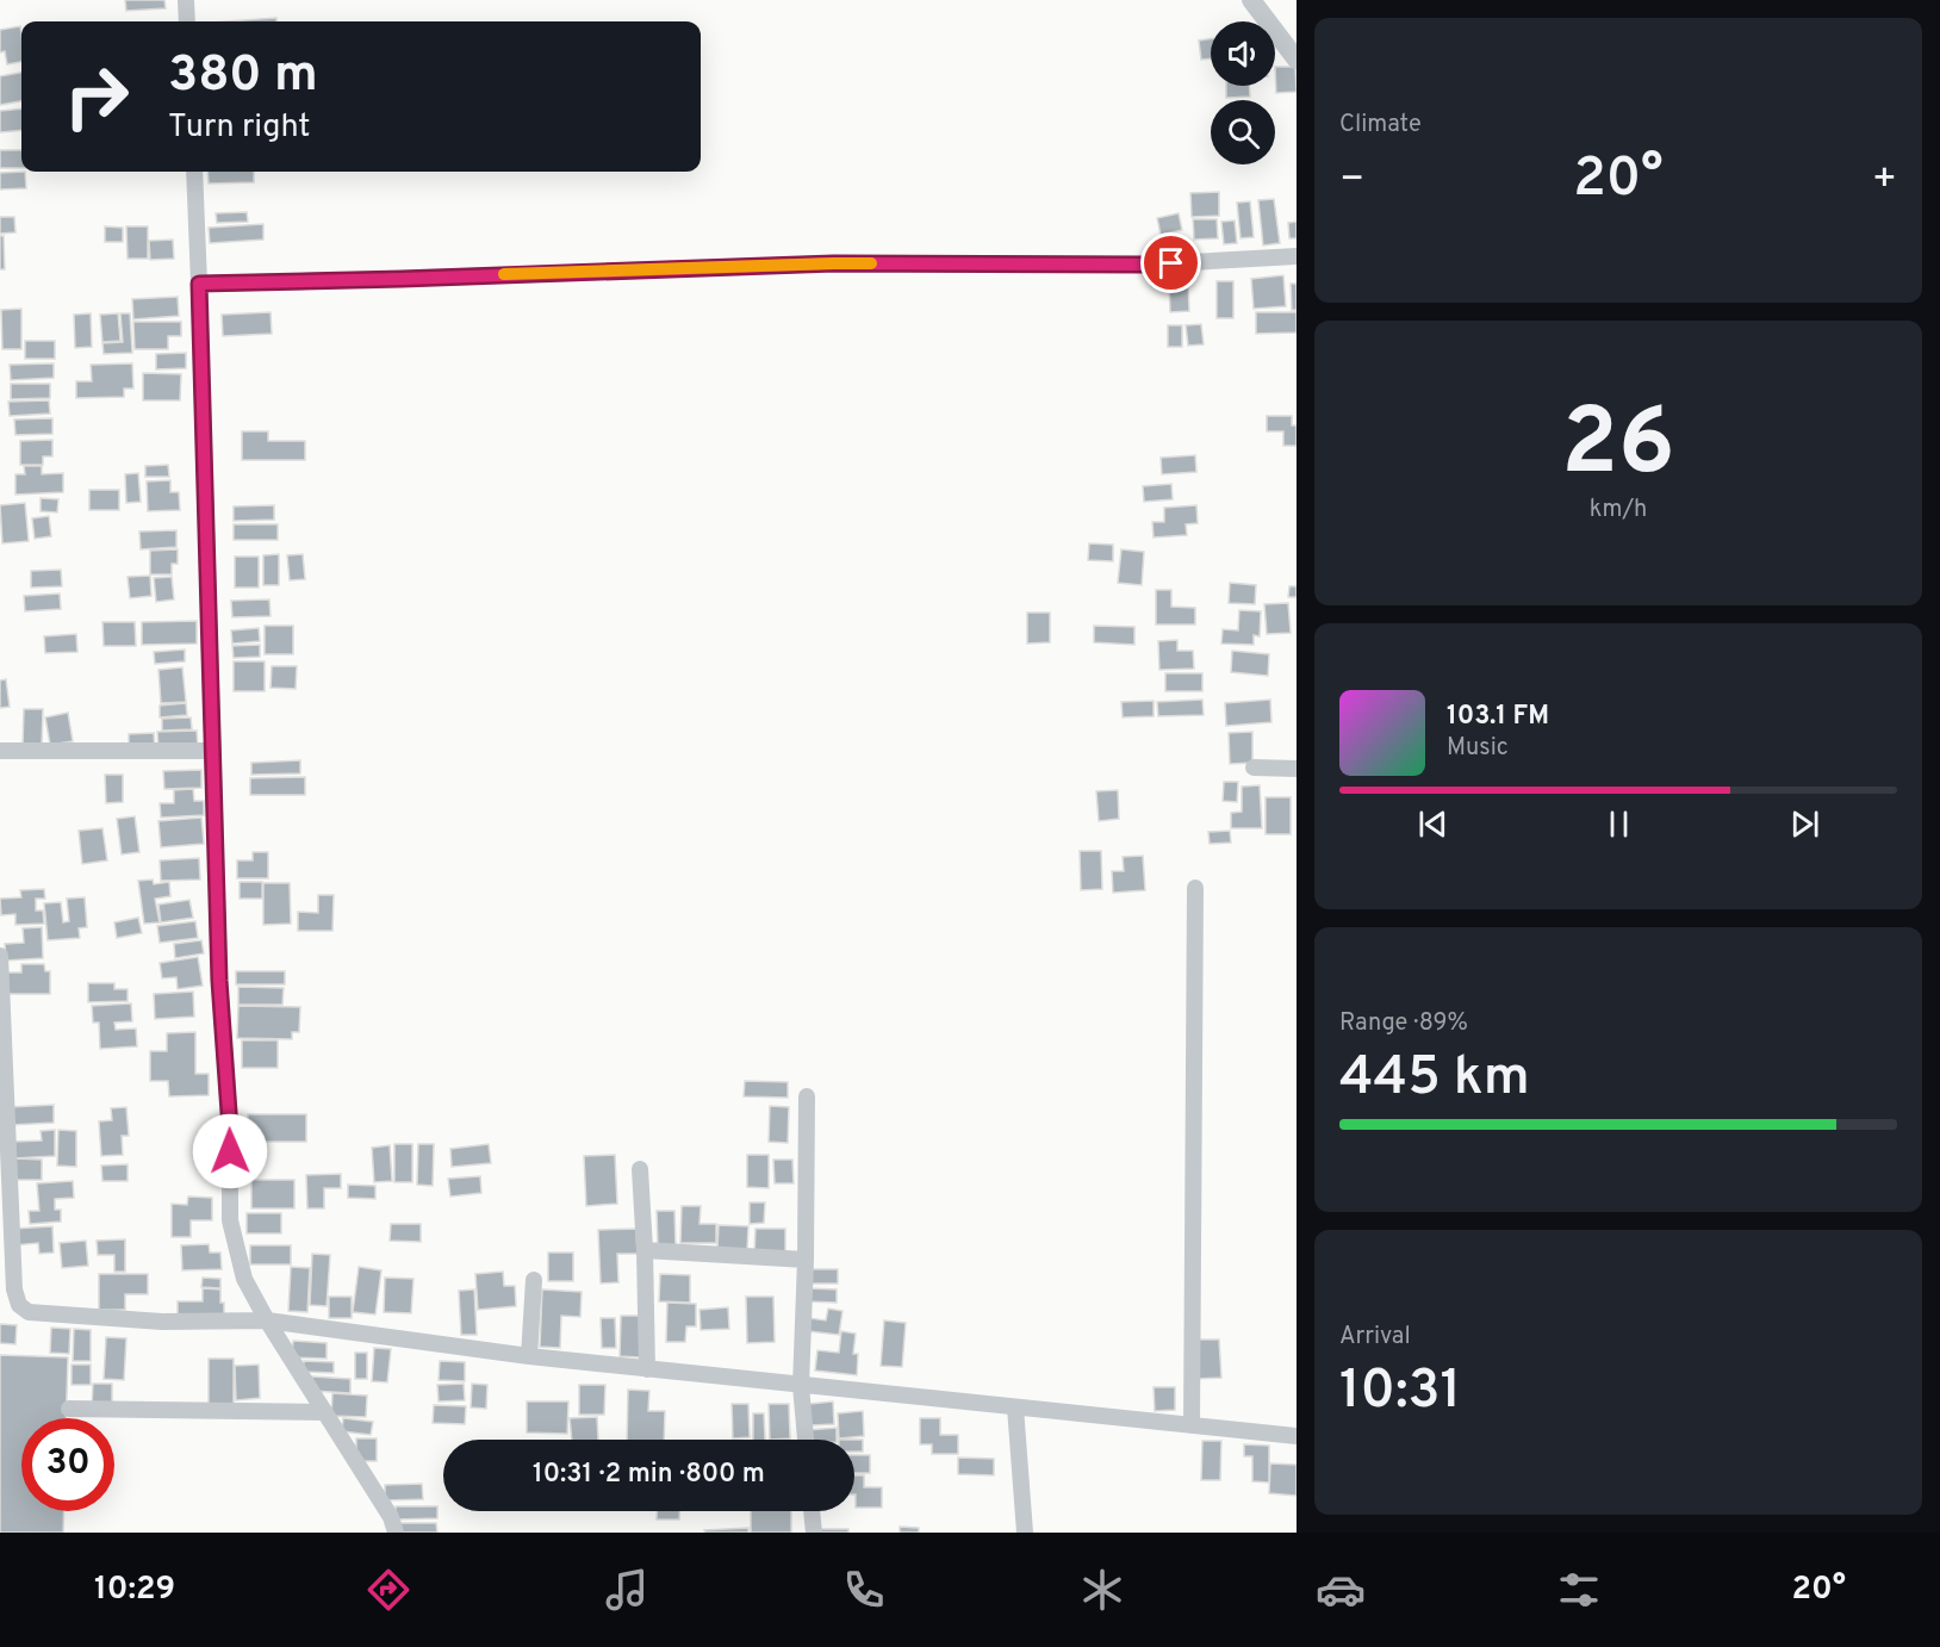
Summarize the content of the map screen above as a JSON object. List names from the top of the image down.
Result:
{
  "page": {
    "tile": [
      "Climate",
      ["26", "km/h"],
      ["Range · 89%", "445 km"],
      ["Arrival", "10:31"]
    ],
    "turn": ["380 m", "Turn right"],
    "heat": ["−", "20°", "+"],
    "song": ["103.1 FM", "Music"],
    "limit": "30",
    "trip": "10:31 · 2 min · 800 m",
    "tabs": ["10:29", "20°"]
  }
}
